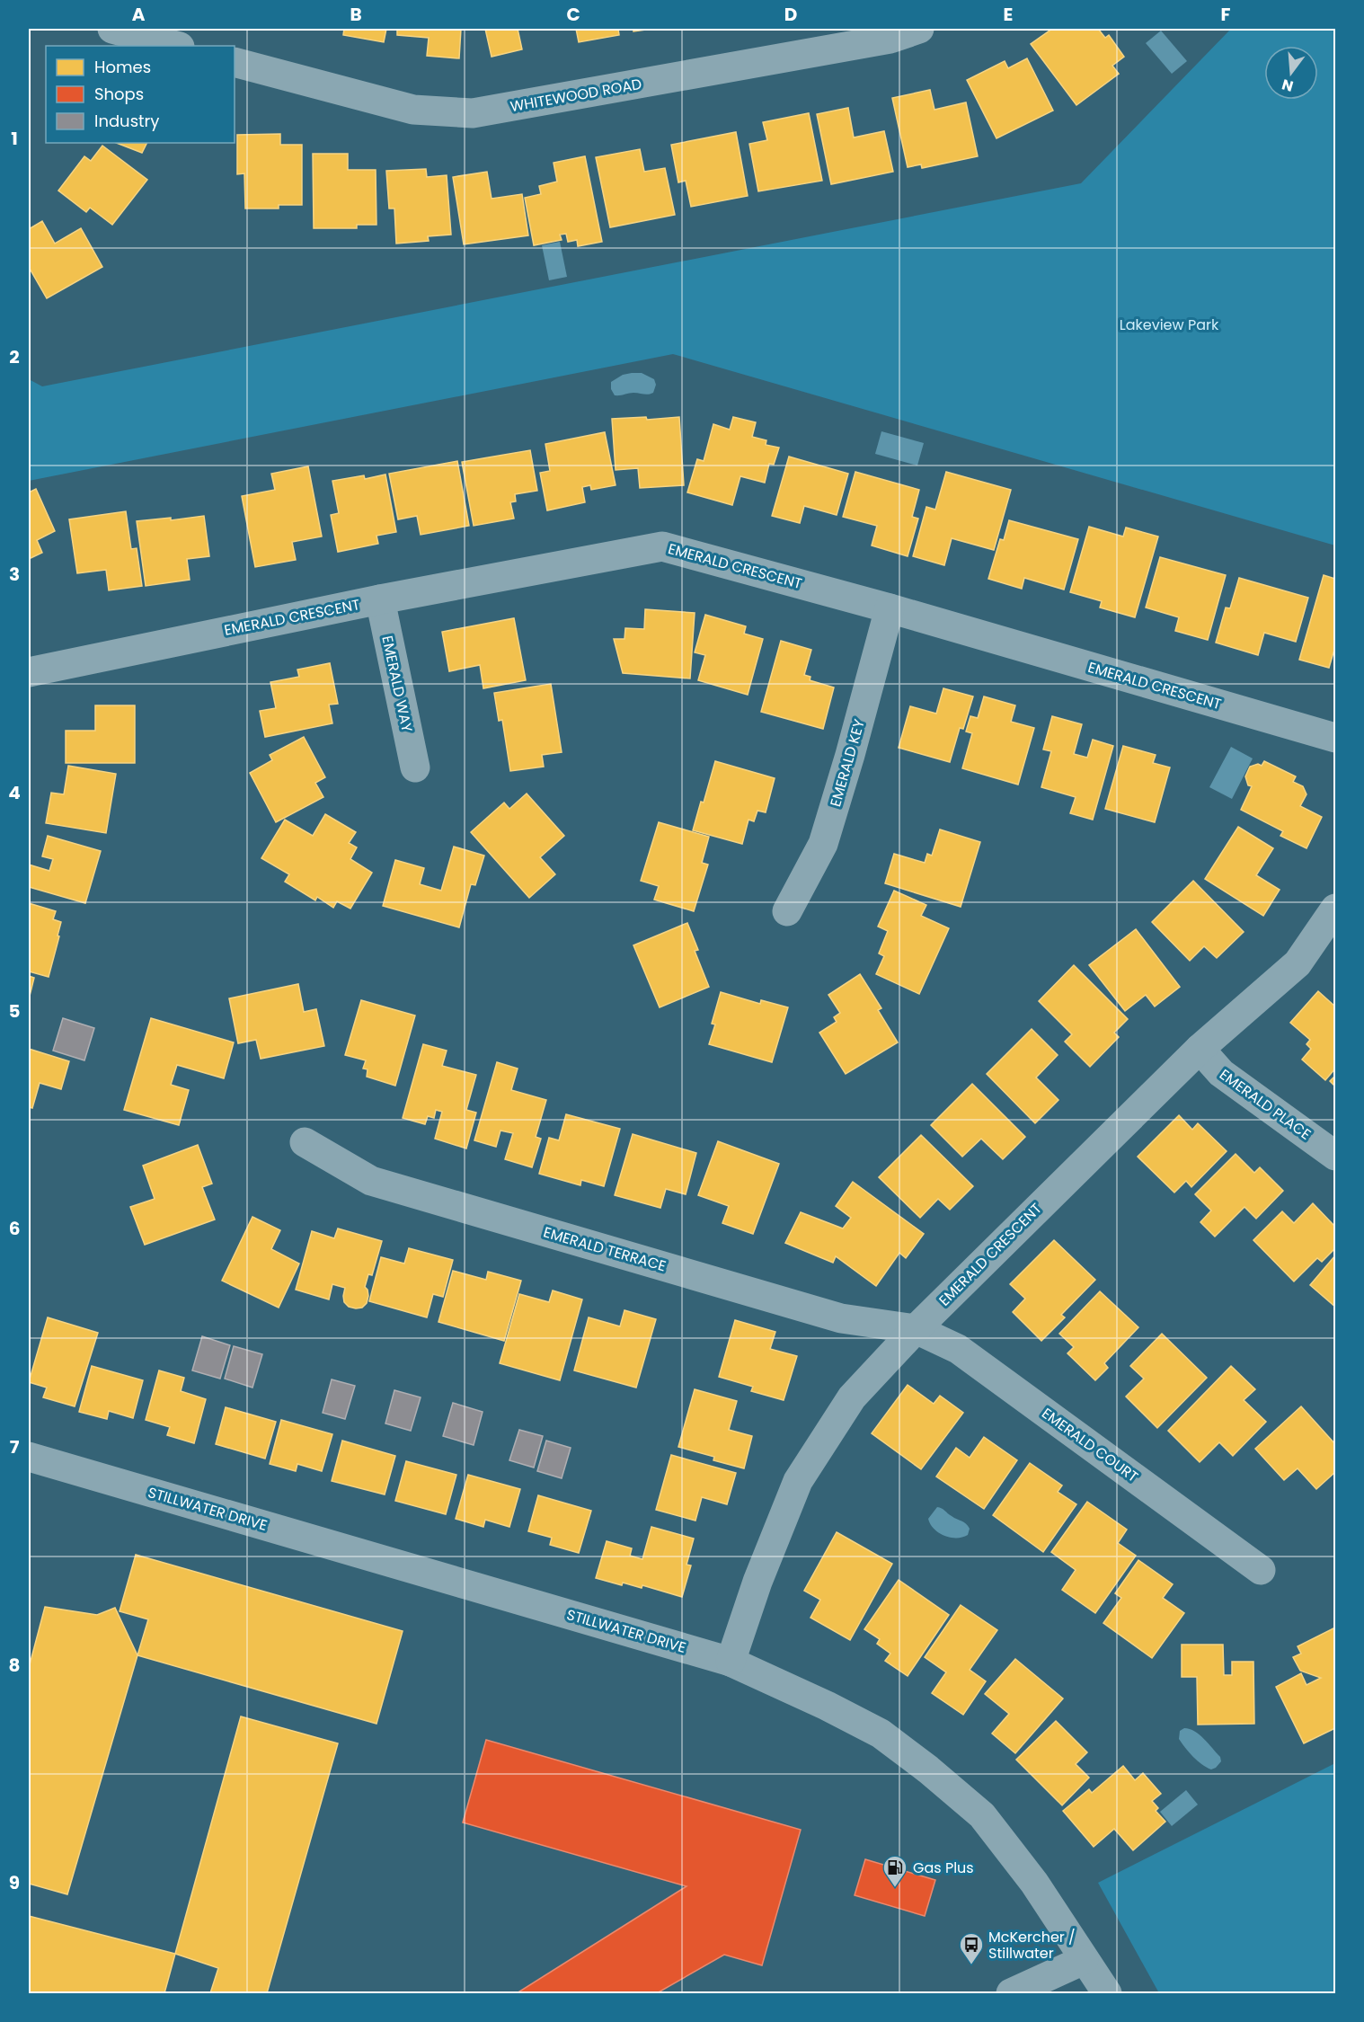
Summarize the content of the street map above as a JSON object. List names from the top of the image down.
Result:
{
  "streets": {
    "street": [
      "WHITEWOOD ROAD",
      "EMERALD CRESCENT",
      "EMERALD WAY",
      "EMERALD KEY",
      "EMERALD PLACE",
      "EMERALD TERRACE",
      "EMERALD COURT",
      "STILLWATER DRIVE"
    ]
  },
  "crossings": [
    ["EMERALD CRESCENT", "EMERALD WAY"],
    ["EMERALD CRESCENT", "EMERALD KEY"],
    ["EMERALD CRESCENT", "EMERALD PLACE"],
    ["EMERALD CRESCENT", "EMERALD TERRACE"],
    ["EMERALD CRESCENT", "EMERALD COURT"],
    ["EMERALD CRESCENT", "STILLWATER DRIVE"],
    ["EMERALD TERRACE", "EMERALD COURT"]
  ],
  "parks": ["Lakeview Park"],
  "places": {
    "fuel station": ["Gas Plus"],
    "bus stop": ["McKercher / Stillwater"]
  },
  "legend": ["Homes", "Shops", "Industry"],
  "north": "bottom",
  "grid": {
    "columns": [
      "A",
      "B",
      "C",
      "D",
      "E",
      "F"
    ],
    "rows": [
      "1",
      "2",
      "3",
      "4",
      "5",
      "6",
      "7",
      "8",
      "9"
    ]
  }
}
